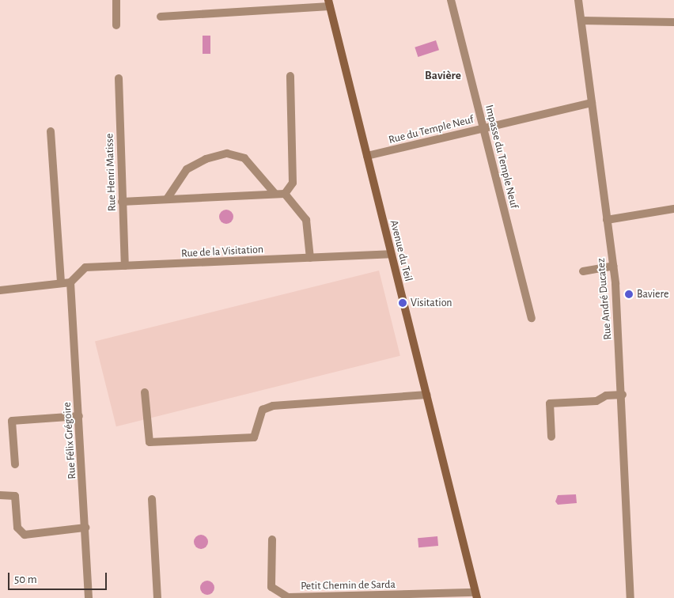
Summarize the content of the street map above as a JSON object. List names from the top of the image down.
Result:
{
  "streets": {
    "main road": ["Avenue du Teil"],
    "street": [
      "Rue du Temple Neuf",
      "Impasse du Temple Neuf",
      "Rue Henri Matisse",
      "Rue de la Visitation",
      "Rue André Ducatez",
      "Rue Félix Grégoire",
      "Petit Chemin de Sarda"
    ]
  },
  "crossings": [
    ["Rue du Temple Neuf", "Impasse du Temple Neuf"],
    ["Rue du Temple Neuf", "Avenue du Teil"],
    ["Rue du Temple Neuf", "Rue André Ducatez"],
    ["Rue Henri Matisse", "Rue de la Visitation"],
    ["Avenue du Teil", "Rue de la Visitation"],
    ["Avenue du Teil", "Petit Chemin de Sarda"],
    ["Rue de la Visitation", "Rue Félix Grégoire"]
  ],
  "districts": ["Bavière"],
  "places": ["Baviere", "Visitation"],
  "scale_bar": "50 m"
}
